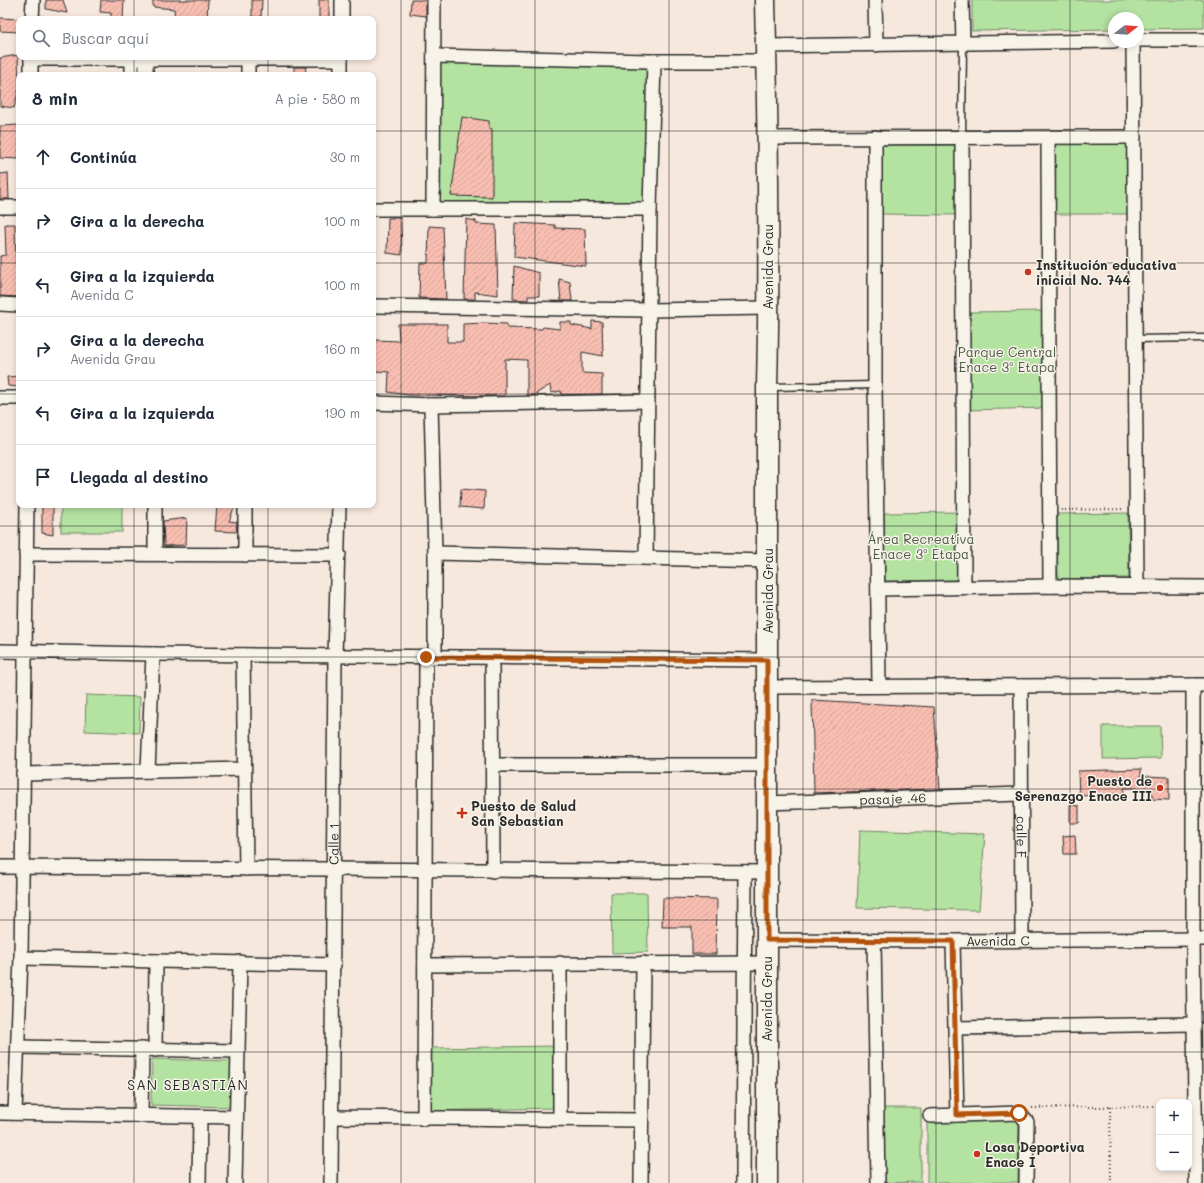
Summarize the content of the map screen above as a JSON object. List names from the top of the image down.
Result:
{
  "streets": {
    "main road": ["Avenida Grau"],
    "street": [
      "pasaje .46",
      "calle F",
      "Calle 1",
      "Avenida C"
    ]
  },
  "crossings": [
    ["Avenida Grau", "pasaje .46"],
    ["Avenida Grau", "Avenida C"],
    ["pasaje .46", "calle F"],
    ["calle F", "Avenida C"]
  ],
  "districts": ["SAN SEBASTIÁN"],
  "parks": ["Parque Central Enace 3ª Etapa", "Área Recreativa Enace 3ª Etapa"],
  "places": {
    "other": ["Institución educativa inicial No. 744", "Puesto de Serenazgo Enace III", "Losa Deportiva Enace I"],
    "health": ["Puesto de Salud San Sebastian"]
  },
  "north": "right",
  "page": {
    "search": "Buscar aquí",
    "heading": ["8 min", "A pie · 580 m"],
    "list": [
      ["Continúa", "30 m"],
      ["Gira a la derecha", "100 m"],
      ["Gira a la izquierda", "Avenida C", "100 m"],
      ["Gira a la derecha", "Avenida Grau", "160 m"],
      ["Gira a la izquierda", "190 m"],
      "Llegada al destino"
    ],
    "map_buttons": ["+", "−"]
  }
}
